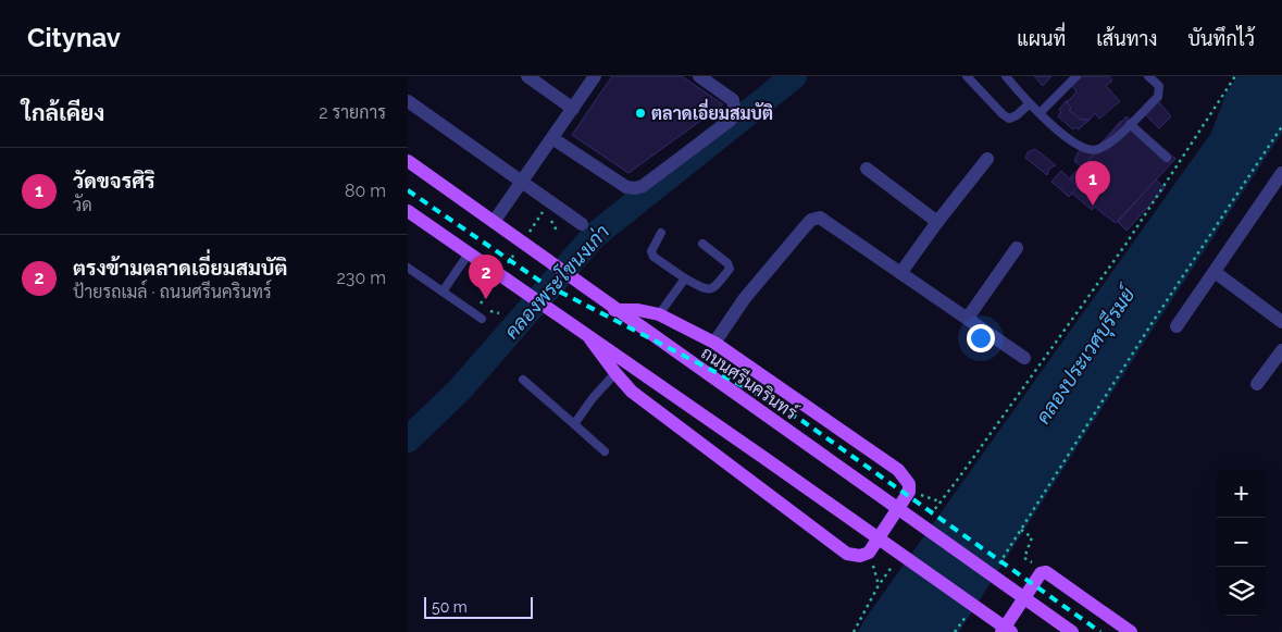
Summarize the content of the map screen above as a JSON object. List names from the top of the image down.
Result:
{
  "streets": {
    "main road": ["ถนนศรีนครินทร์"]
  },
  "water": ["คลองพระโขนงเก่า", "คลองประเวศบุรีรมย์"],
  "places": ["ตลาดเอี่ยมสมบัติ"],
  "scale_bar": "50 m",
  "page": {
    "header": "Citynav",
    "nav": ["แผนที่", "เส้นทาง", "บันทึกไว้"],
    "heading": ["ใกล้เคียง", "2 รายการ"],
    "list": [
      {
        "mark": "1",
        "name": "วัดขจรศิริ",
        "note": "วัด",
        "value": "80 m"
      },
      {
        "mark": "2",
        "name": "ตรงข้ามตลาดเอี่ยมสมบัติ",
        "note": "ป้ายรถเมล์ · ถนนศรีนครินทร์",
        "value": "230 m"
      }
    ],
    "pins": ["1", "2"],
    "map_buttons": ["+", "−"],
    "scale": "50 m"
  }
}
